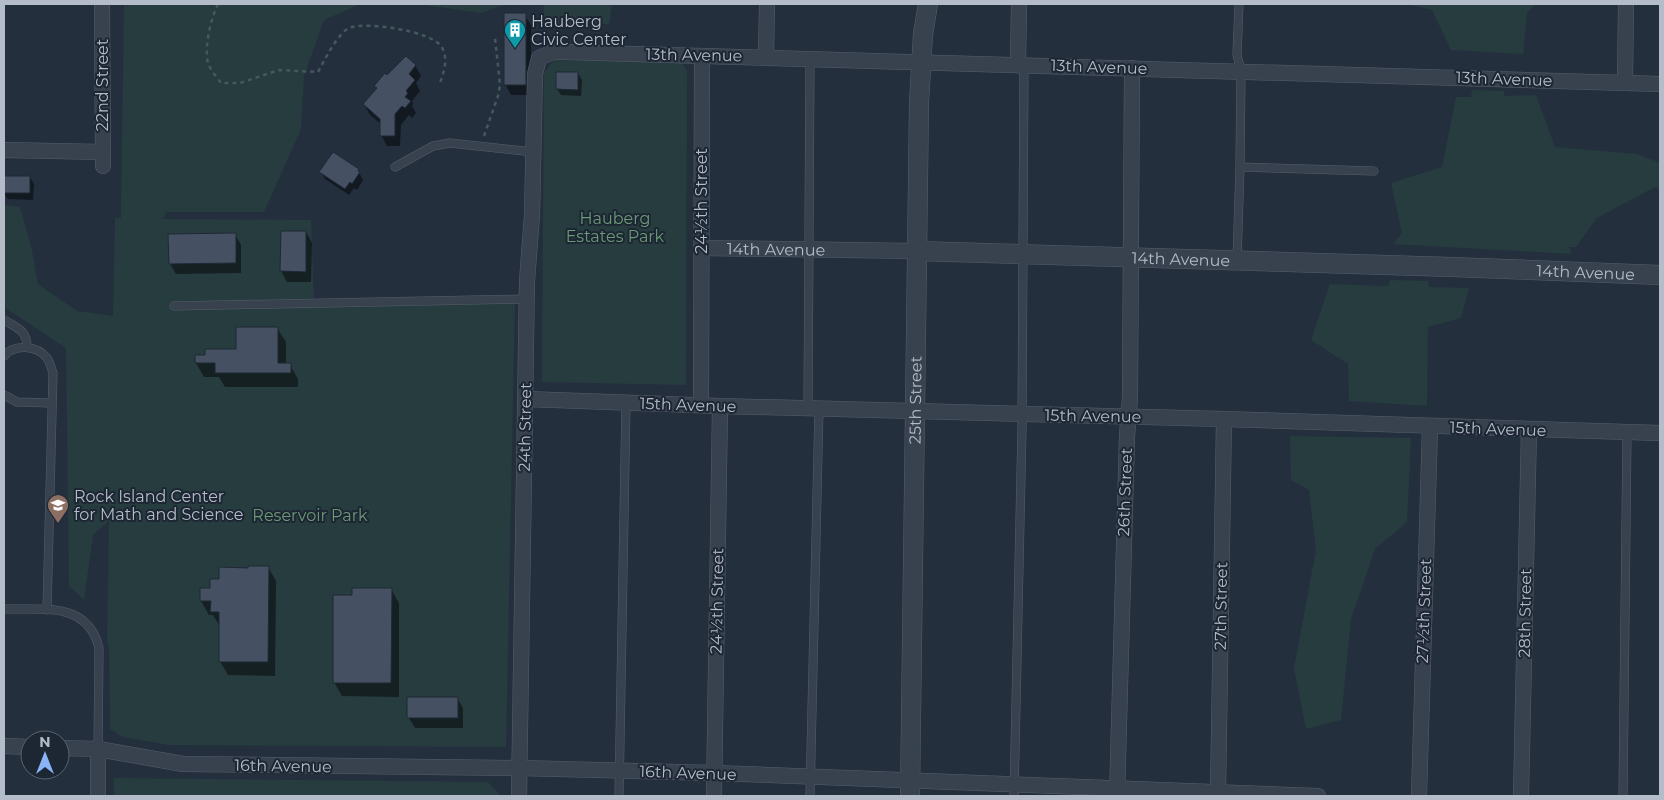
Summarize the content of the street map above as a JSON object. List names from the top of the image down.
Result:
{
  "streets": {
    "street": [
      "13th Avenue",
      "22nd Street",
      "24½th Street",
      "14th Avenue",
      "25th Street",
      "15th Avenue",
      "24th Street",
      "26th Street",
      "27th Street",
      "27½th Street",
      "28th Street",
      "16th Avenue"
    ]
  },
  "crossings": [
    ["13th Avenue", "24½th Street"],
    ["13th Avenue", "25th Street"],
    ["13th Avenue", "24th Street"],
    ["13th Avenue", "26th Street"],
    ["24½th Street", "14th Avenue"],
    ["24½th Street", "15th Avenue"],
    ["24½th Street", "16th Avenue"],
    ["14th Avenue", "25th Street"],
    ["14th Avenue", "26th Street"],
    ["25th Street", "15th Avenue"],
    ["25th Street", "16th Avenue"],
    ["15th Avenue", "24th Street"],
    ["15th Avenue", "26th Street"],
    ["15th Avenue", "27th Street"],
    ["15th Avenue", "27½th Street"],
    ["15th Avenue", "28th Street"],
    ["24th Street", "16th Avenue"],
    ["26th Street", "16th Avenue"],
    ["27th Street", "16th Avenue"]
  ],
  "parks": ["Hauberg Estates Park", "Reservoir Park"],
  "places": {
    "building": ["Hauberg Civic Center"],
    "school or university": ["Rock Island Center for Math and Science"]
  },
  "north": "top"
}
